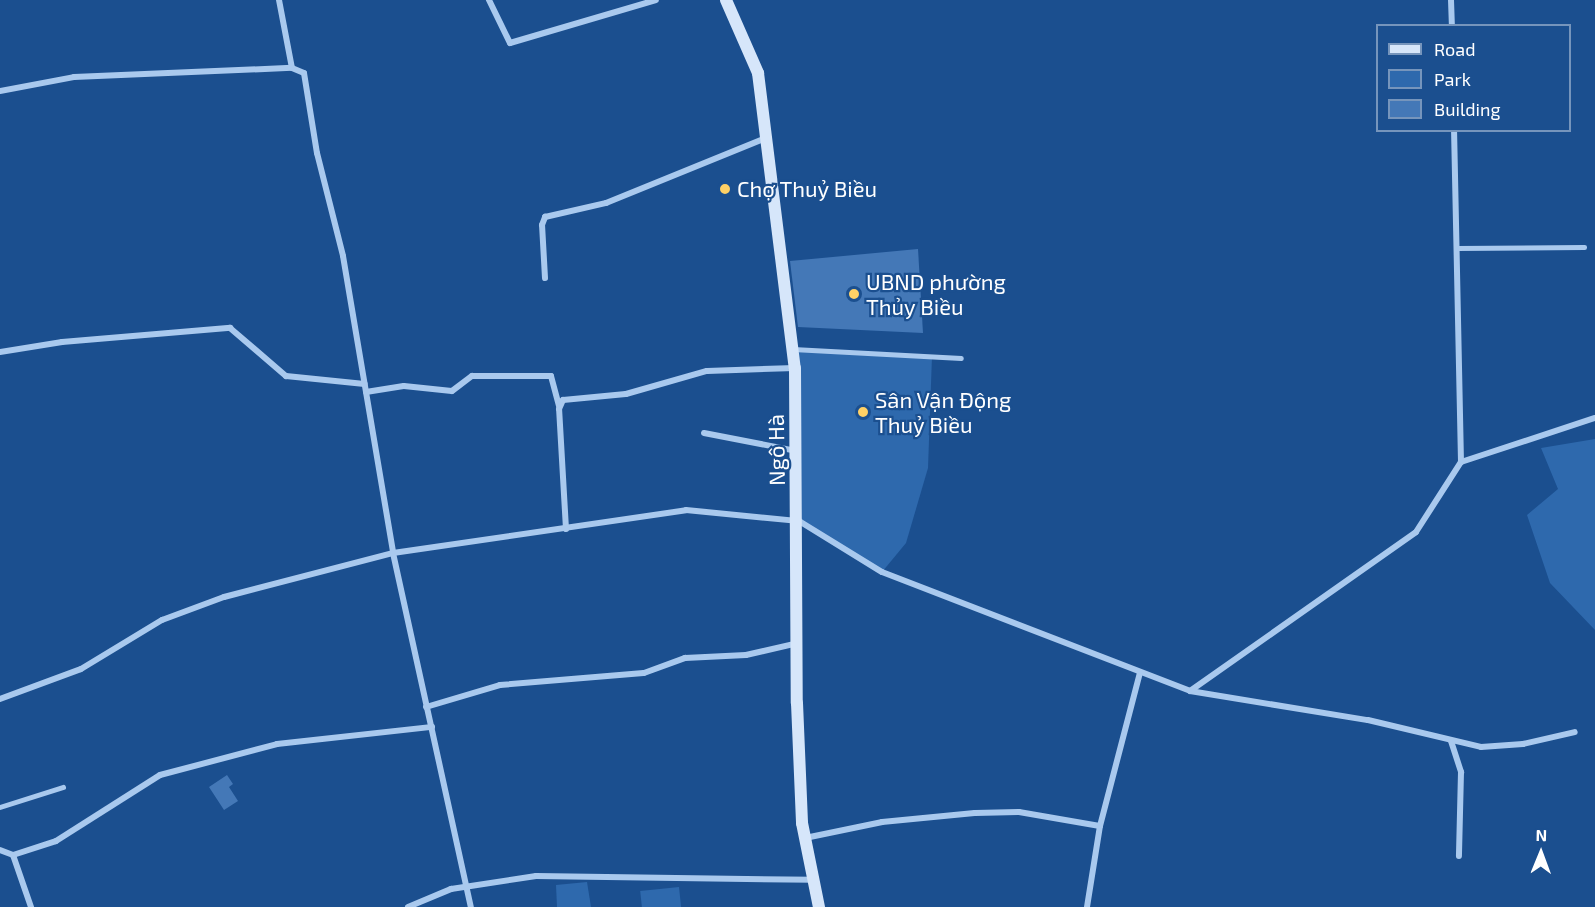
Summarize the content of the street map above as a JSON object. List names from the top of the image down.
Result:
{
  "streets": {
    "street": ["Ngô Hà"]
  },
  "places": ["Chợ Thuỷ Biều", "UBND phường Thủy Biều", "Sân Vận Động Thuỷ Biều"],
  "legend": ["Road", "Park", "Building"],
  "north": "top"
}
